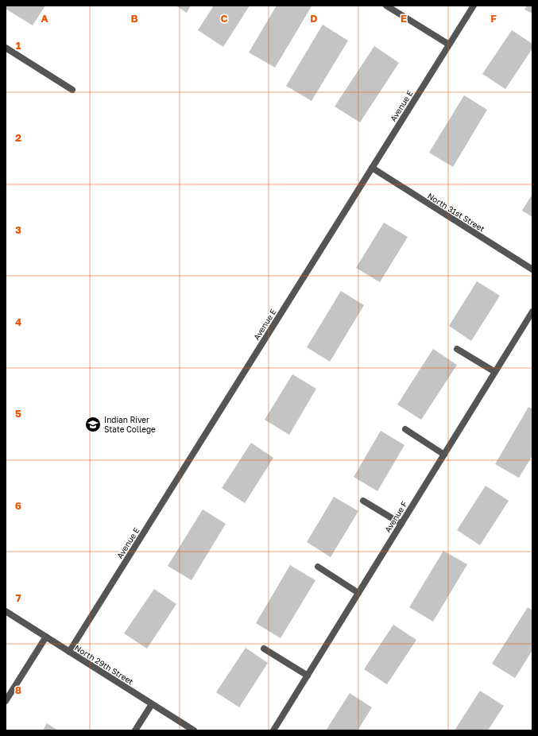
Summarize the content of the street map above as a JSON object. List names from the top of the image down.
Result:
{
  "streets": {
    "street": [
      "Avenue E",
      "North 31st Street",
      "Avenue F",
      "North 29th Street"
    ]
  },
  "crossings": [
    ["Avenue E", "North 31st Street"],
    ["Avenue E", "North 29th Street"]
  ],
  "places": {
    "school or university": ["Indian River State College"]
  },
  "grid": {
    "columns": [
      "A",
      "B",
      "C",
      "D",
      "E",
      "F"
    ],
    "rows": [
      "1",
      "2",
      "3",
      "4",
      "5",
      "6",
      "7",
      "8"
    ]
  }
}
